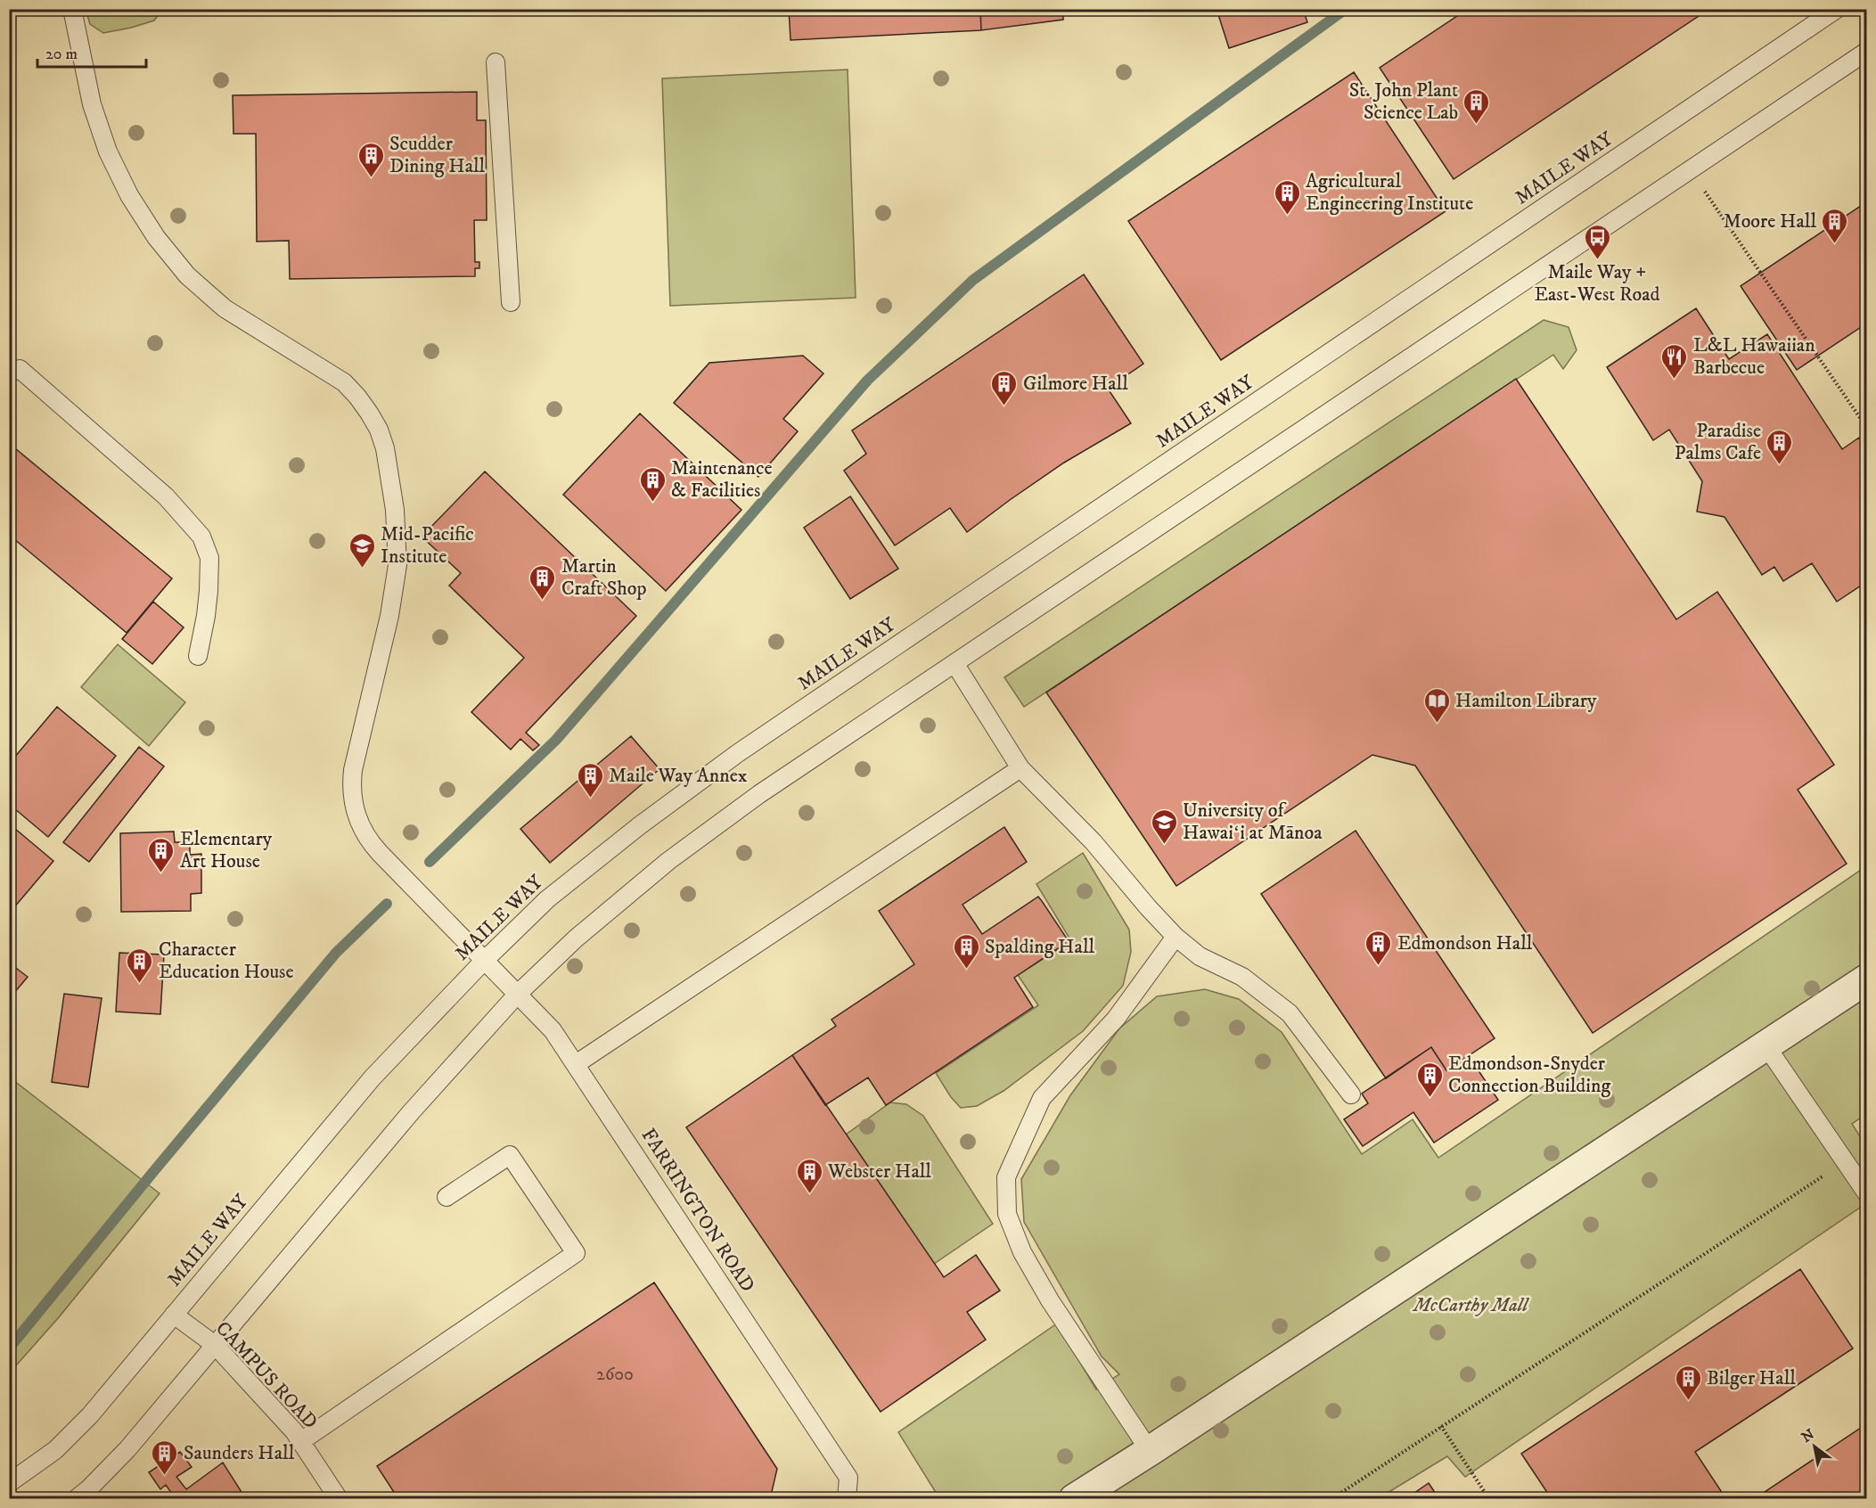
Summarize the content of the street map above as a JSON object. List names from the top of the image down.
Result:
{
  "streets": {
    "lane": ["MAILE WAY", "FARRINGTON ROAD", "CAMPUS ROAD"]
  },
  "crossings": [
    ["MAILE WAY", "FARRINGTON ROAD"],
    ["MAILE WAY", "CAMPUS ROAD"]
  ],
  "parks": ["McCarthy Mall"],
  "places": {
    "building": [
      "St. John Plant Science Lab",
      "Scudder Dining Hall",
      "Agricultural Engineering Institute",
      "Moore Hall",
      "Gilmore Hall",
      "Paradise Palms Cafe",
      "Maintenance & Facilities",
      "Martin Craft Shop",
      "Maile Way Annex",
      "Elementary Art House",
      "Edmondson Hall",
      "Spalding Hall",
      "Character Education House",
      "Edmondson-Snyder Connection Building",
      "Webster Hall",
      "Bilger Hall",
      "Saunders Hall"
    ],
    "bus stop": ["Maile Way + East-West Road"],
    "restaurant": ["L&L Hawaiian Barbecue"],
    "school or university": ["Mid-Pacific Institute", "University of Hawaiʻi at Mānoa"],
    "library": ["Hamilton Library"]
  },
  "house_numbers": ["2600"],
  "scale_bar": "20 m",
  "north": "top left"
}
